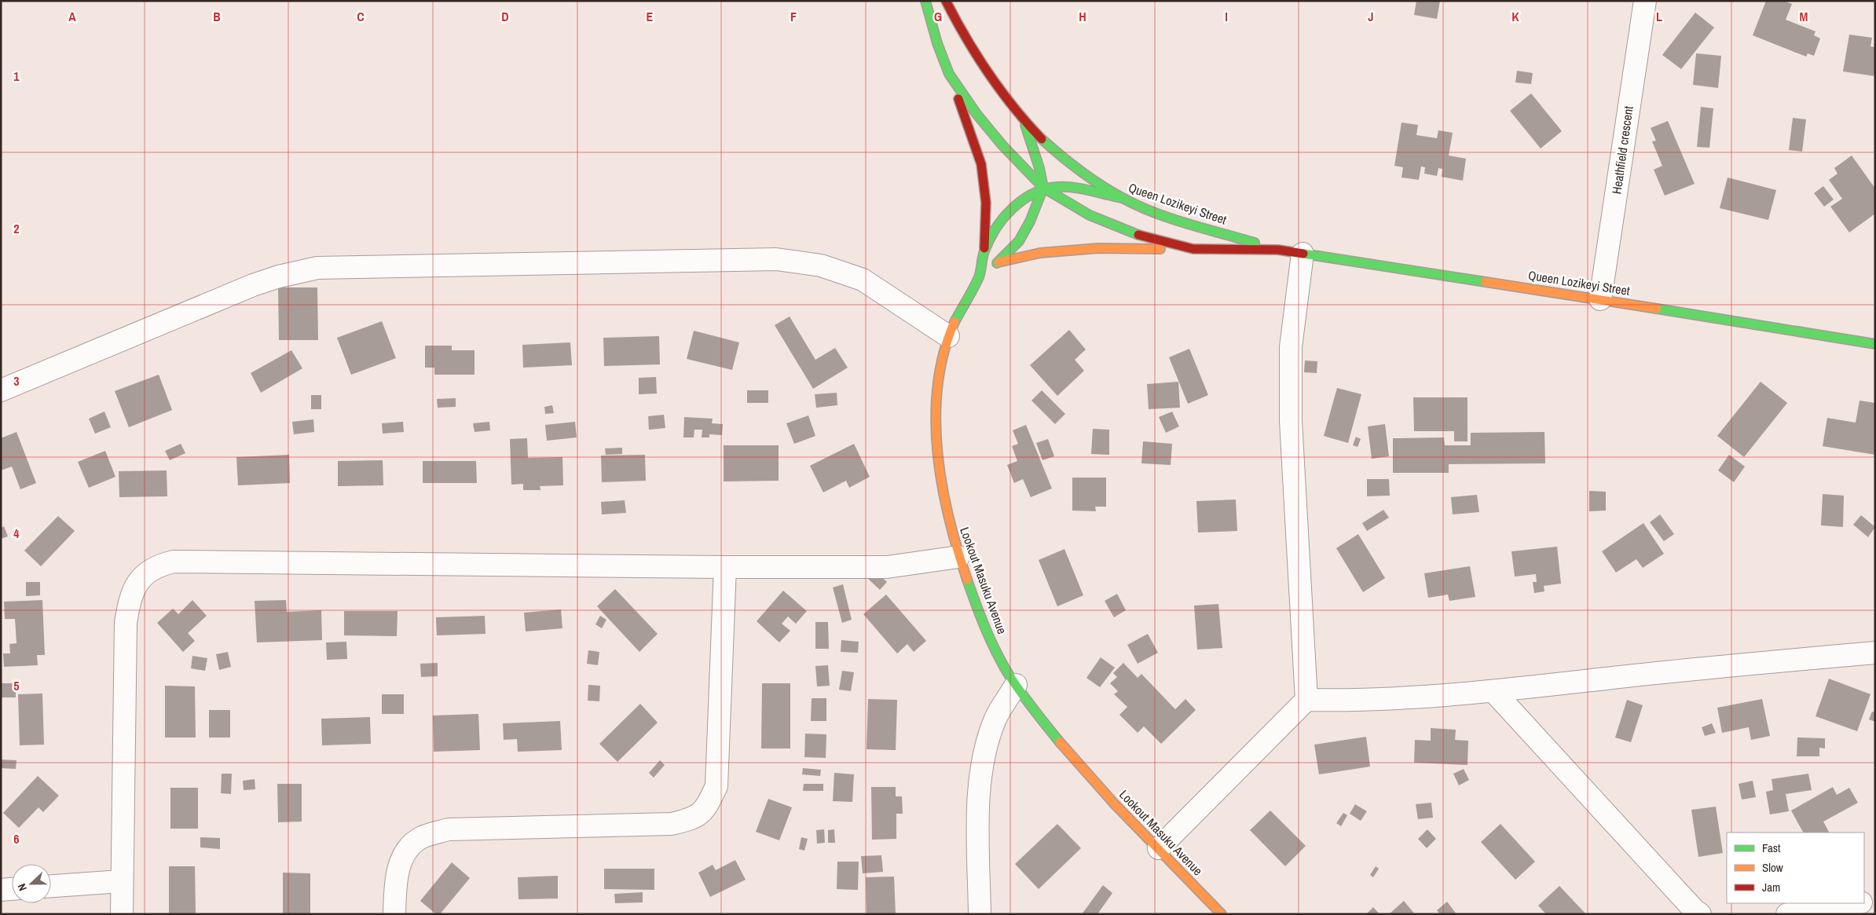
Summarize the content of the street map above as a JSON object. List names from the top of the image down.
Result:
{
  "streets": {
    "main road": ["Queen Lozikeyi Street", "Lookout Masuku Avenue"],
    "street": ["Heathfield crescent"]
  },
  "crossings": [
    ["Heathfield crescent", "Queen Lozikeyi Street"],
    ["Queen Lozikeyi Street", "Lookout Masuku Avenue"]
  ],
  "legend": ["Fast", "Slow", "Jam"],
  "north": "left",
  "grid": {
    "columns": [
      "A",
      "B",
      "C",
      "D",
      "E",
      "F",
      "G",
      "H",
      "I",
      "J",
      "K",
      "L",
      "M"
    ],
    "rows": [
      "1",
      "2",
      "3",
      "4",
      "5",
      "6"
    ]
  }
}
